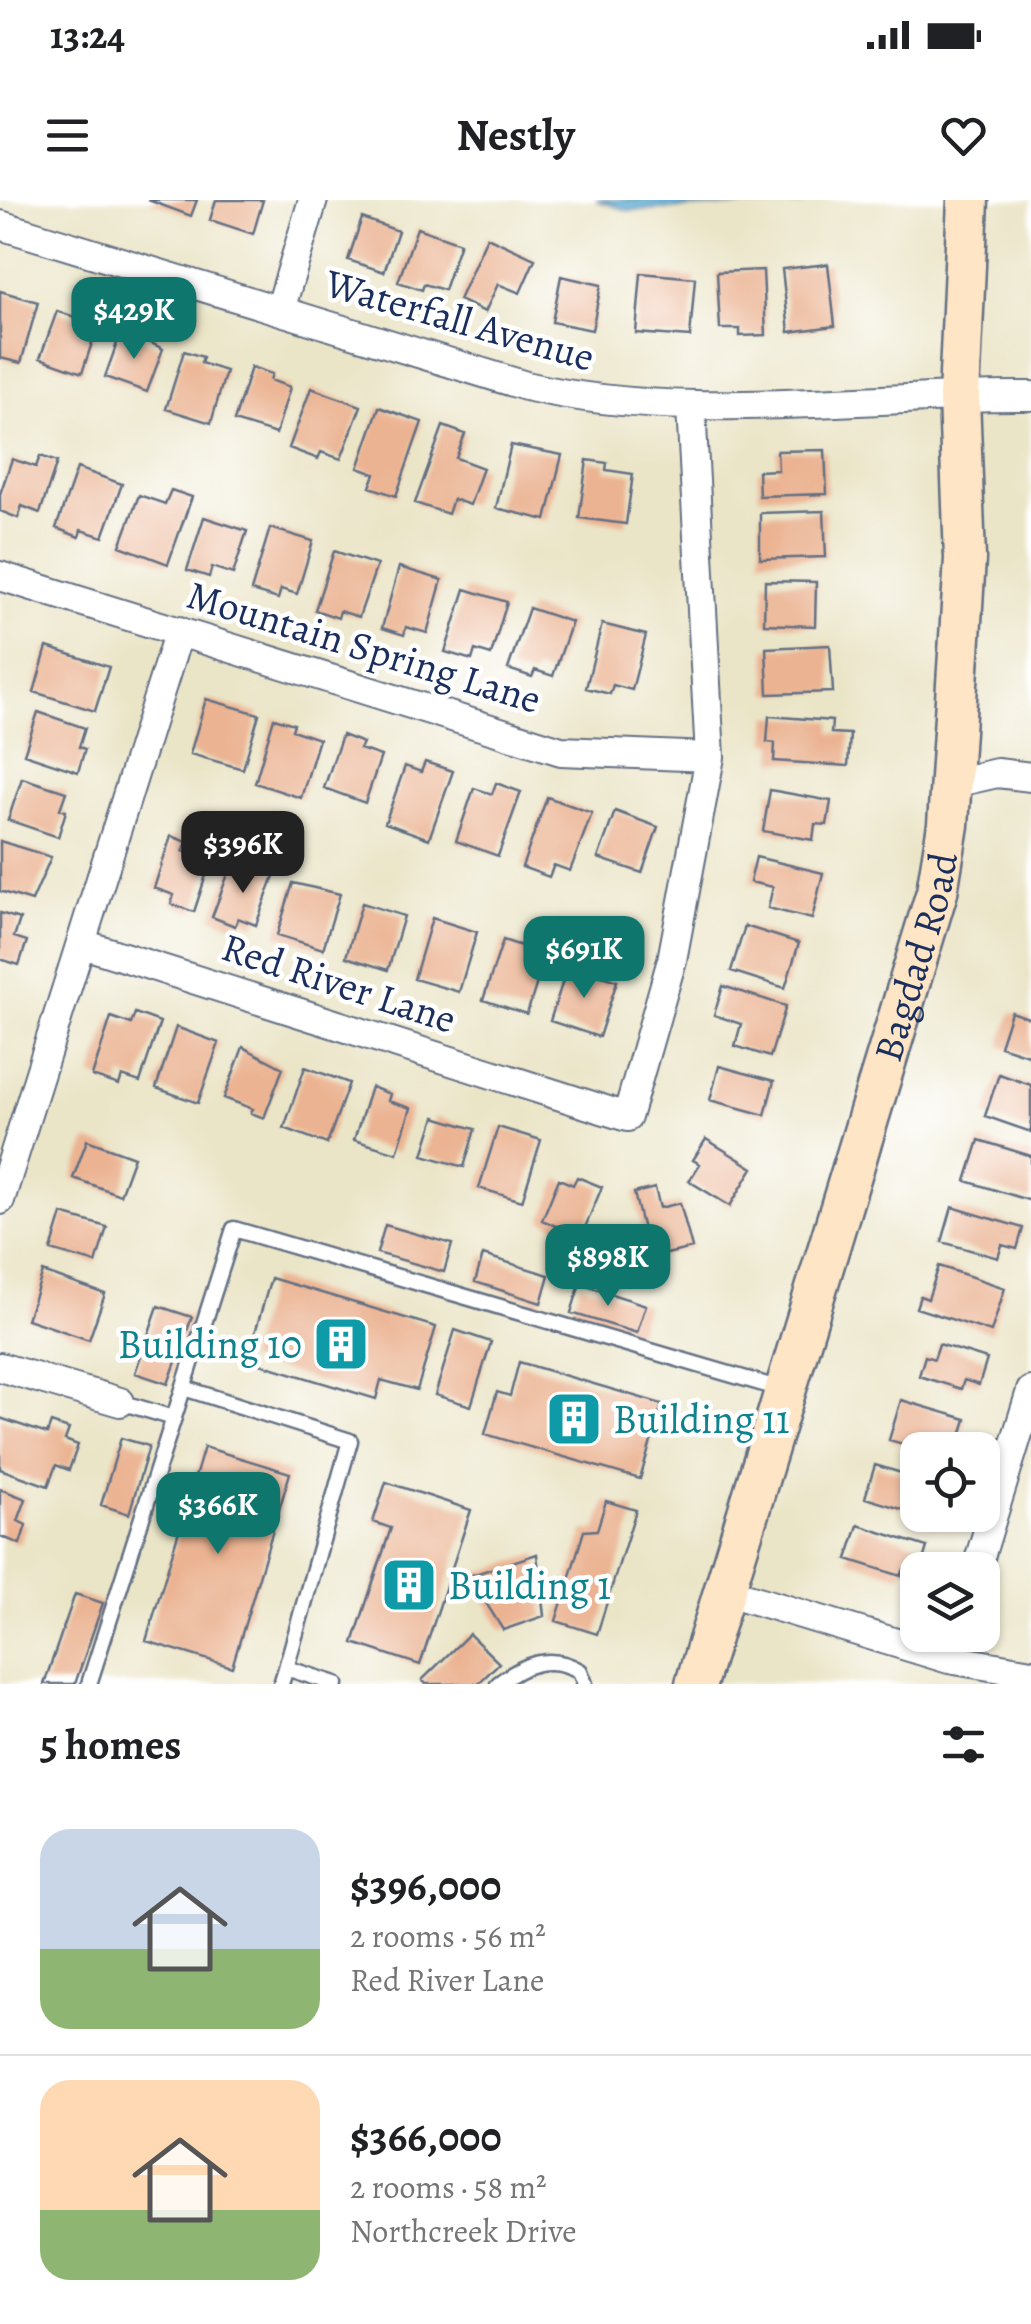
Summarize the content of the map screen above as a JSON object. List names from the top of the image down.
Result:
{
  "streets": {
    "street": [
      "Waterfall Avenue",
      "Mountain Spring Lane",
      "Bagdad Road",
      "Red River Lane"
    ]
  },
  "crossings": [
    ["Waterfall Avenue", "Bagdad Road"],
    ["Waterfall Avenue", "Red River Lane"],
    ["Mountain Spring Lane", "Red River Lane"]
  ],
  "places": {
    "building": ["Building 10", "Building 11", "Building 1"]
  },
  "page": {
    "status": "13:24",
    "header": "Nestly",
    "price": [
      "$429K",
      "$396K",
      "$691K",
      "$898K",
      "$366K"
    ],
    "heading": "5 homes",
    "list": [
      {
        "name": "$396,000",
        "note": "2 rooms · 56 m² · Red River Lane"
      },
      {
        "name": "$366,000",
        "note": "2 rooms · 58 m² · Northcreek Drive"
      }
    ]
  }
}
